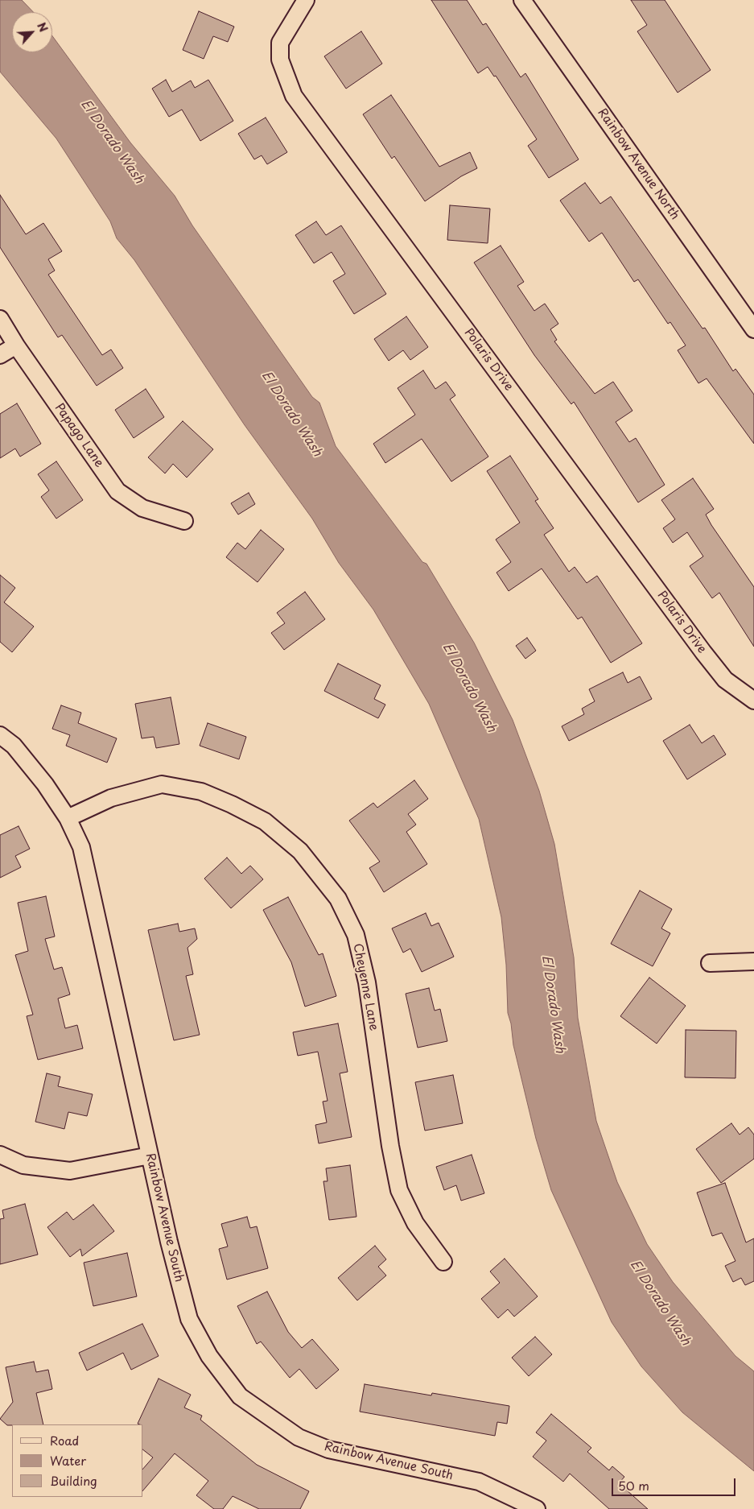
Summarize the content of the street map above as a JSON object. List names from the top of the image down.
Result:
{
  "streets": {
    "street": [
      "Rainbow Avenue North",
      "Polaris Drive",
      "Papago Lane",
      "Cheyenne Lane",
      "Rainbow Avenue South"
    ]
  },
  "crossings": [
    ["Cheyenne Lane", "Rainbow Avenue South"]
  ],
  "water": ["El Dorado Wash"],
  "legend": ["Road", "Water", "Building"],
  "scale_bar": "50 m",
  "north": "top right"
}
